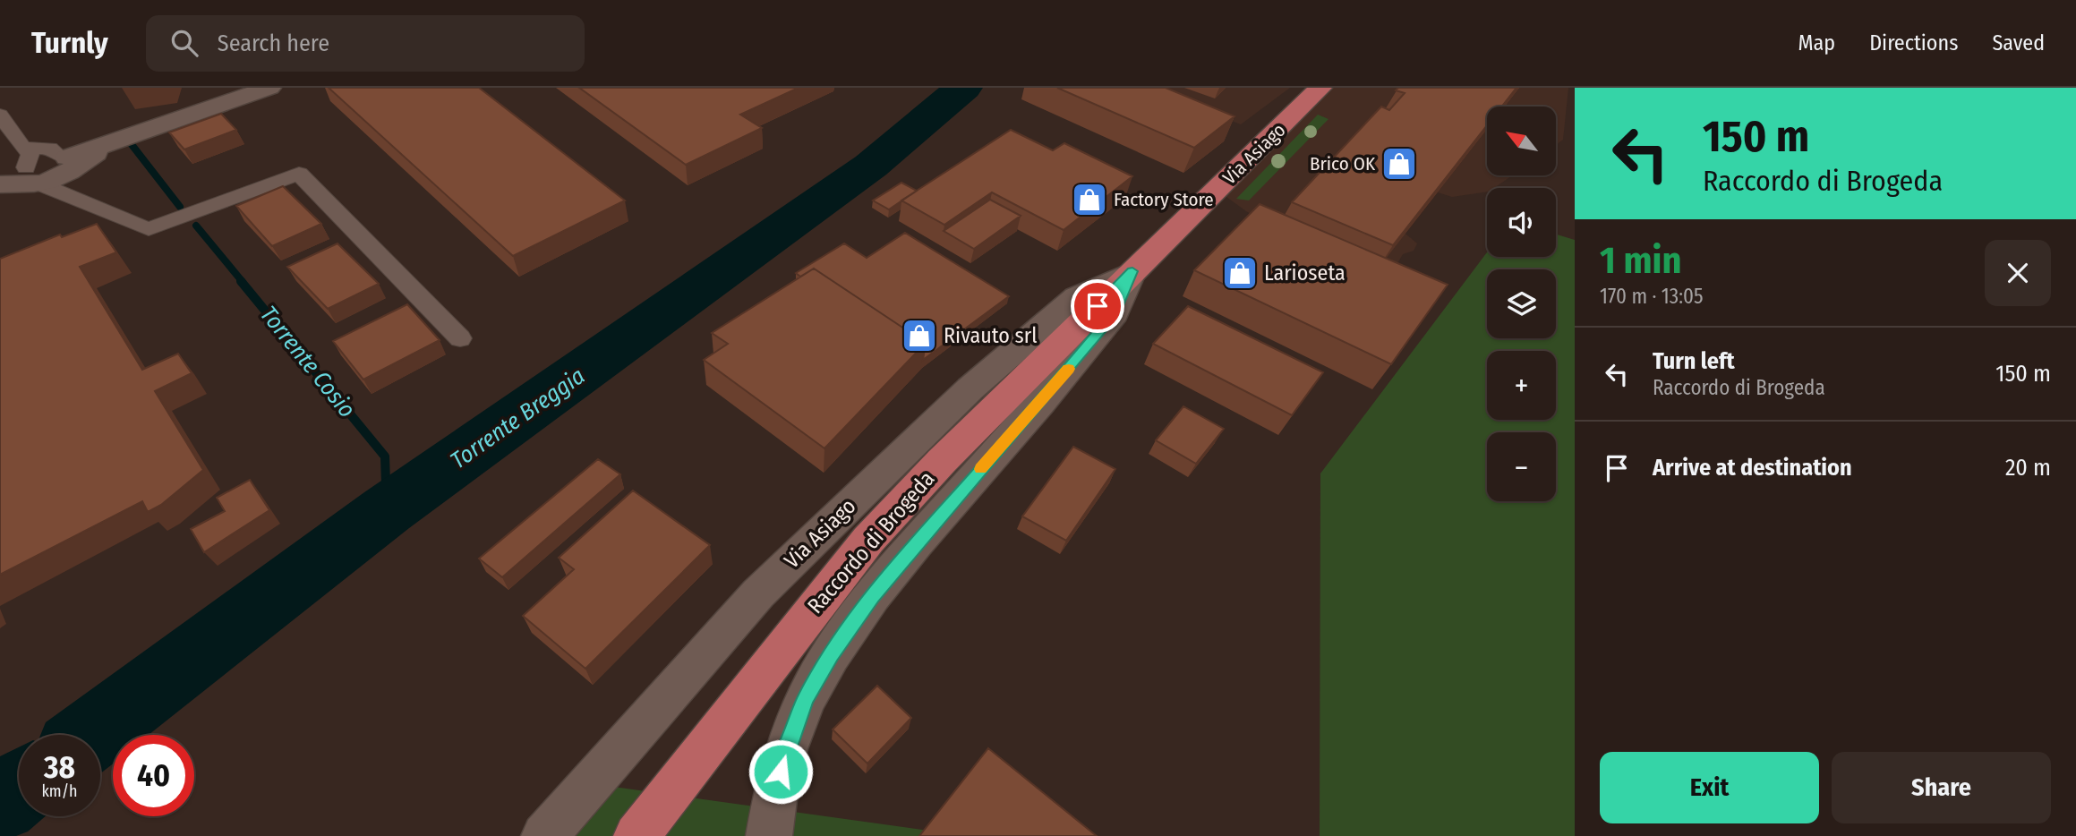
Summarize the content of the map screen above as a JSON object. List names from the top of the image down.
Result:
{
  "streets": {
    "main road": ["Via Asiago", "Raccordo di Brogeda"]
  },
  "crossings": [
    ["Via Asiago", "Raccordo di Brogeda"]
  ],
  "water": ["Torrente Cosio", "Torrente Breggia"],
  "places": {
    "shop": [
      "Brico OK",
      "Factory Store",
      "Larioseta",
      "Rivauto srl"
    ]
  },
  "north": "top left",
  "page": {
    "header": "Turnly",
    "search": "Search here",
    "nav": ["Map", "Directions", "Saved"],
    "turn": ["150 m", "Raccordo di Brogeda"],
    "map_buttons": ["+", "−"],
    "heading": ["1 min", "170 m · 13:05"],
    "list": [
      {
        "name": "Turn left",
        "note": "Raccordo di Brogeda",
        "value": "150 m"
      },
      {
        "name": "Arrive at destination",
        "value": "20 m"
      }
    ],
    "speed": "38 km/h",
    "limit": "40",
    "buttons": ["Exit", "Share"]
  }
}
